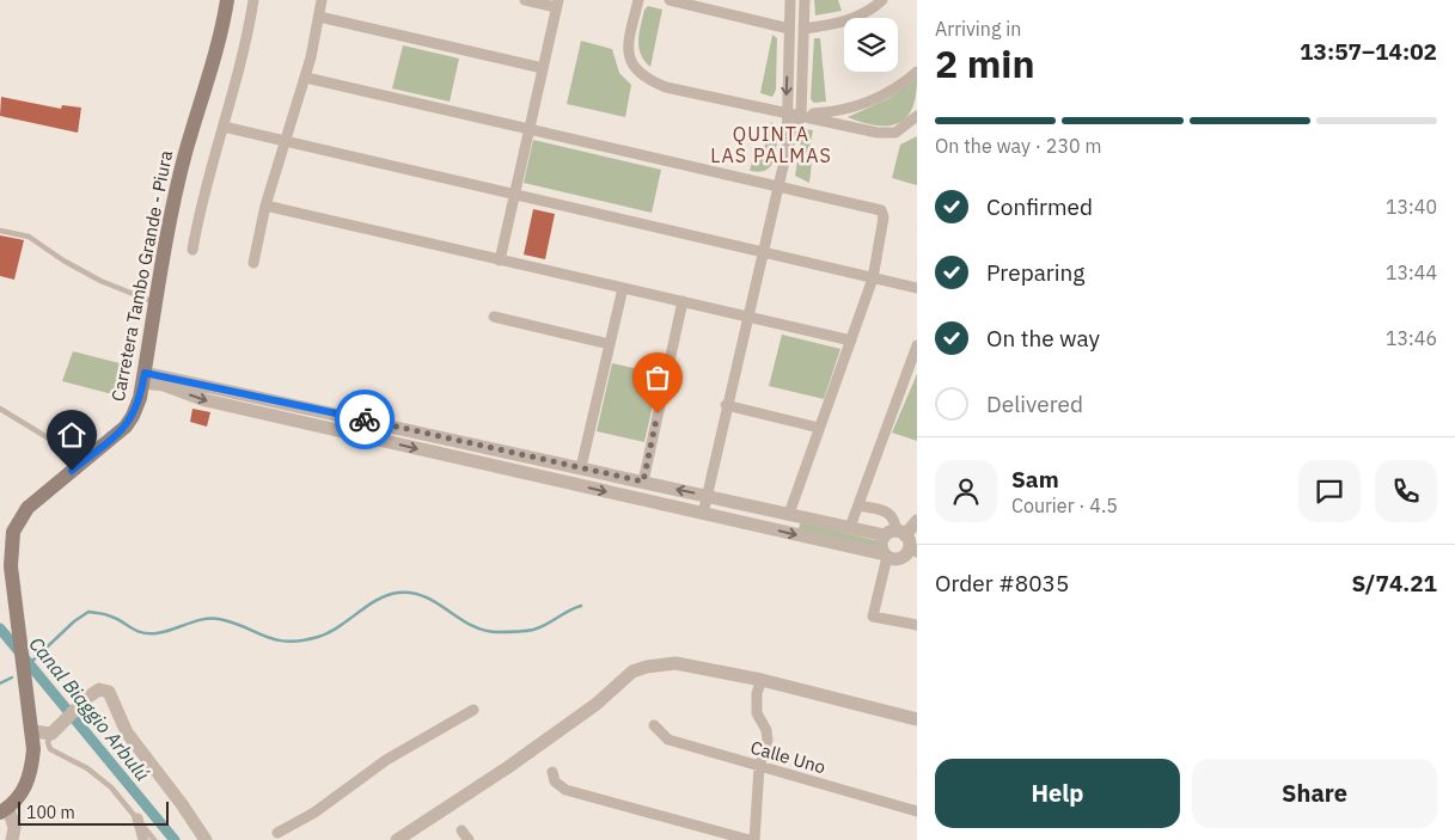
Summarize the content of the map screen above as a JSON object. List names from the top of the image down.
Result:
{
  "streets": {
    "main road": ["Carretera Tambo Grande - Piura"],
    "street": ["Calle Uno"]
  },
  "districts": ["QUINTA LAS PALMAS"],
  "water": ["Canal Biaggio Arbulú"],
  "scale_bar": "100 m",
  "page": {
    "heading": ["2 min", "Arriving in", "13:57–14:02"],
    "panel": [
      "Sam",
      "Courier · 4.5",
      "Order #8035",
      "S/74.21"
    ],
    "bar": "On the way · 230 m",
    "list": [
      ["Confirmed", "13:40"],
      ["Preparing", "13:44"],
      ["On the way", "13:46"],
      "Delivered"
    ],
    "buttons": ["Help", "Share"],
    "scale": "100 m"
  }
}
